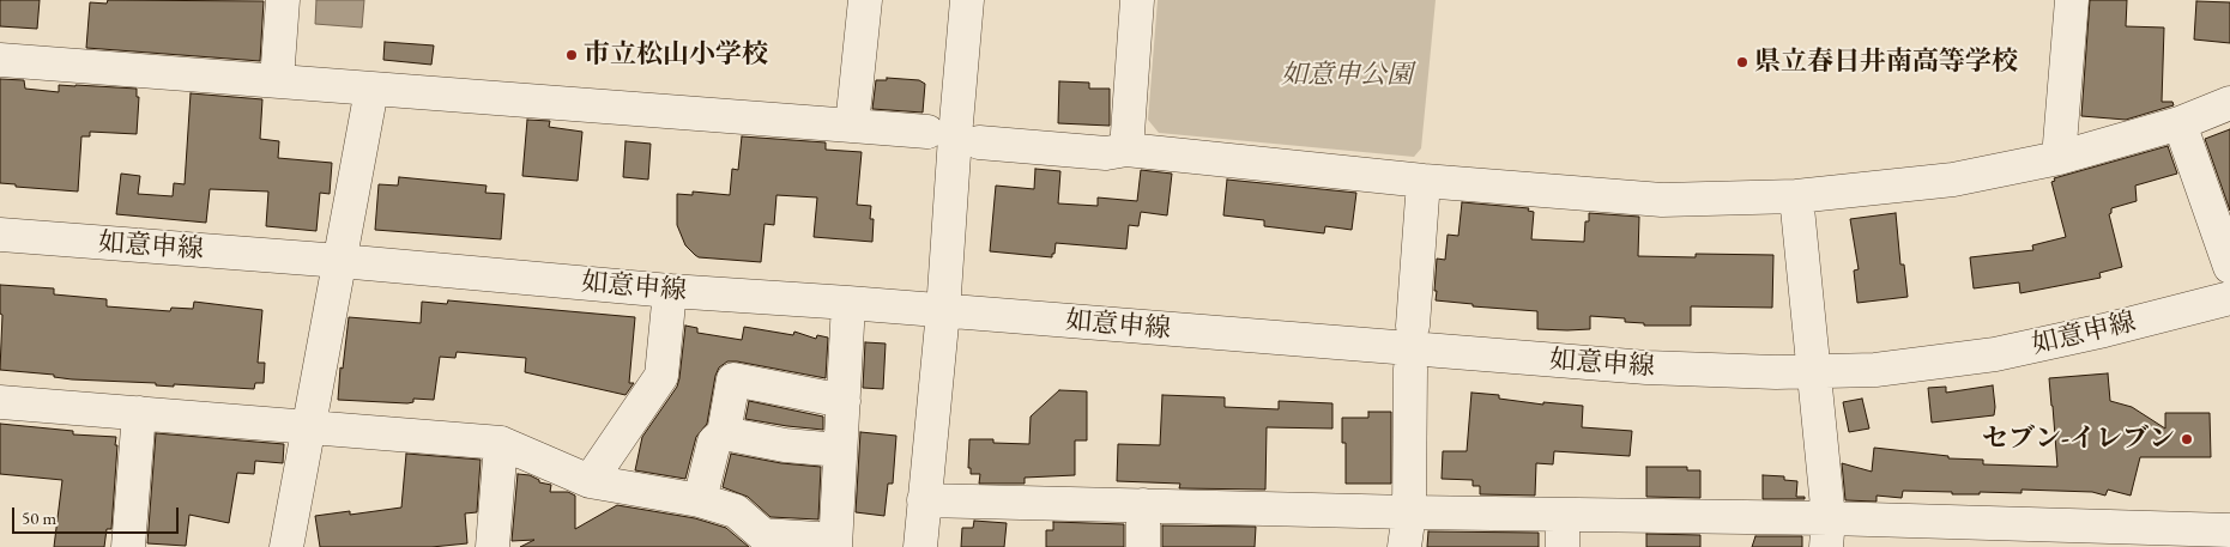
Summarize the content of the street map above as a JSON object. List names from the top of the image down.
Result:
{
  "streets": {
    "street": ["如意申線"]
  },
  "parks": ["如意申公園"],
  "places": ["市立松山小学校", "県立春日井南高等学校", "セブン-イレブン"],
  "scale_bar": "50 m"
}
